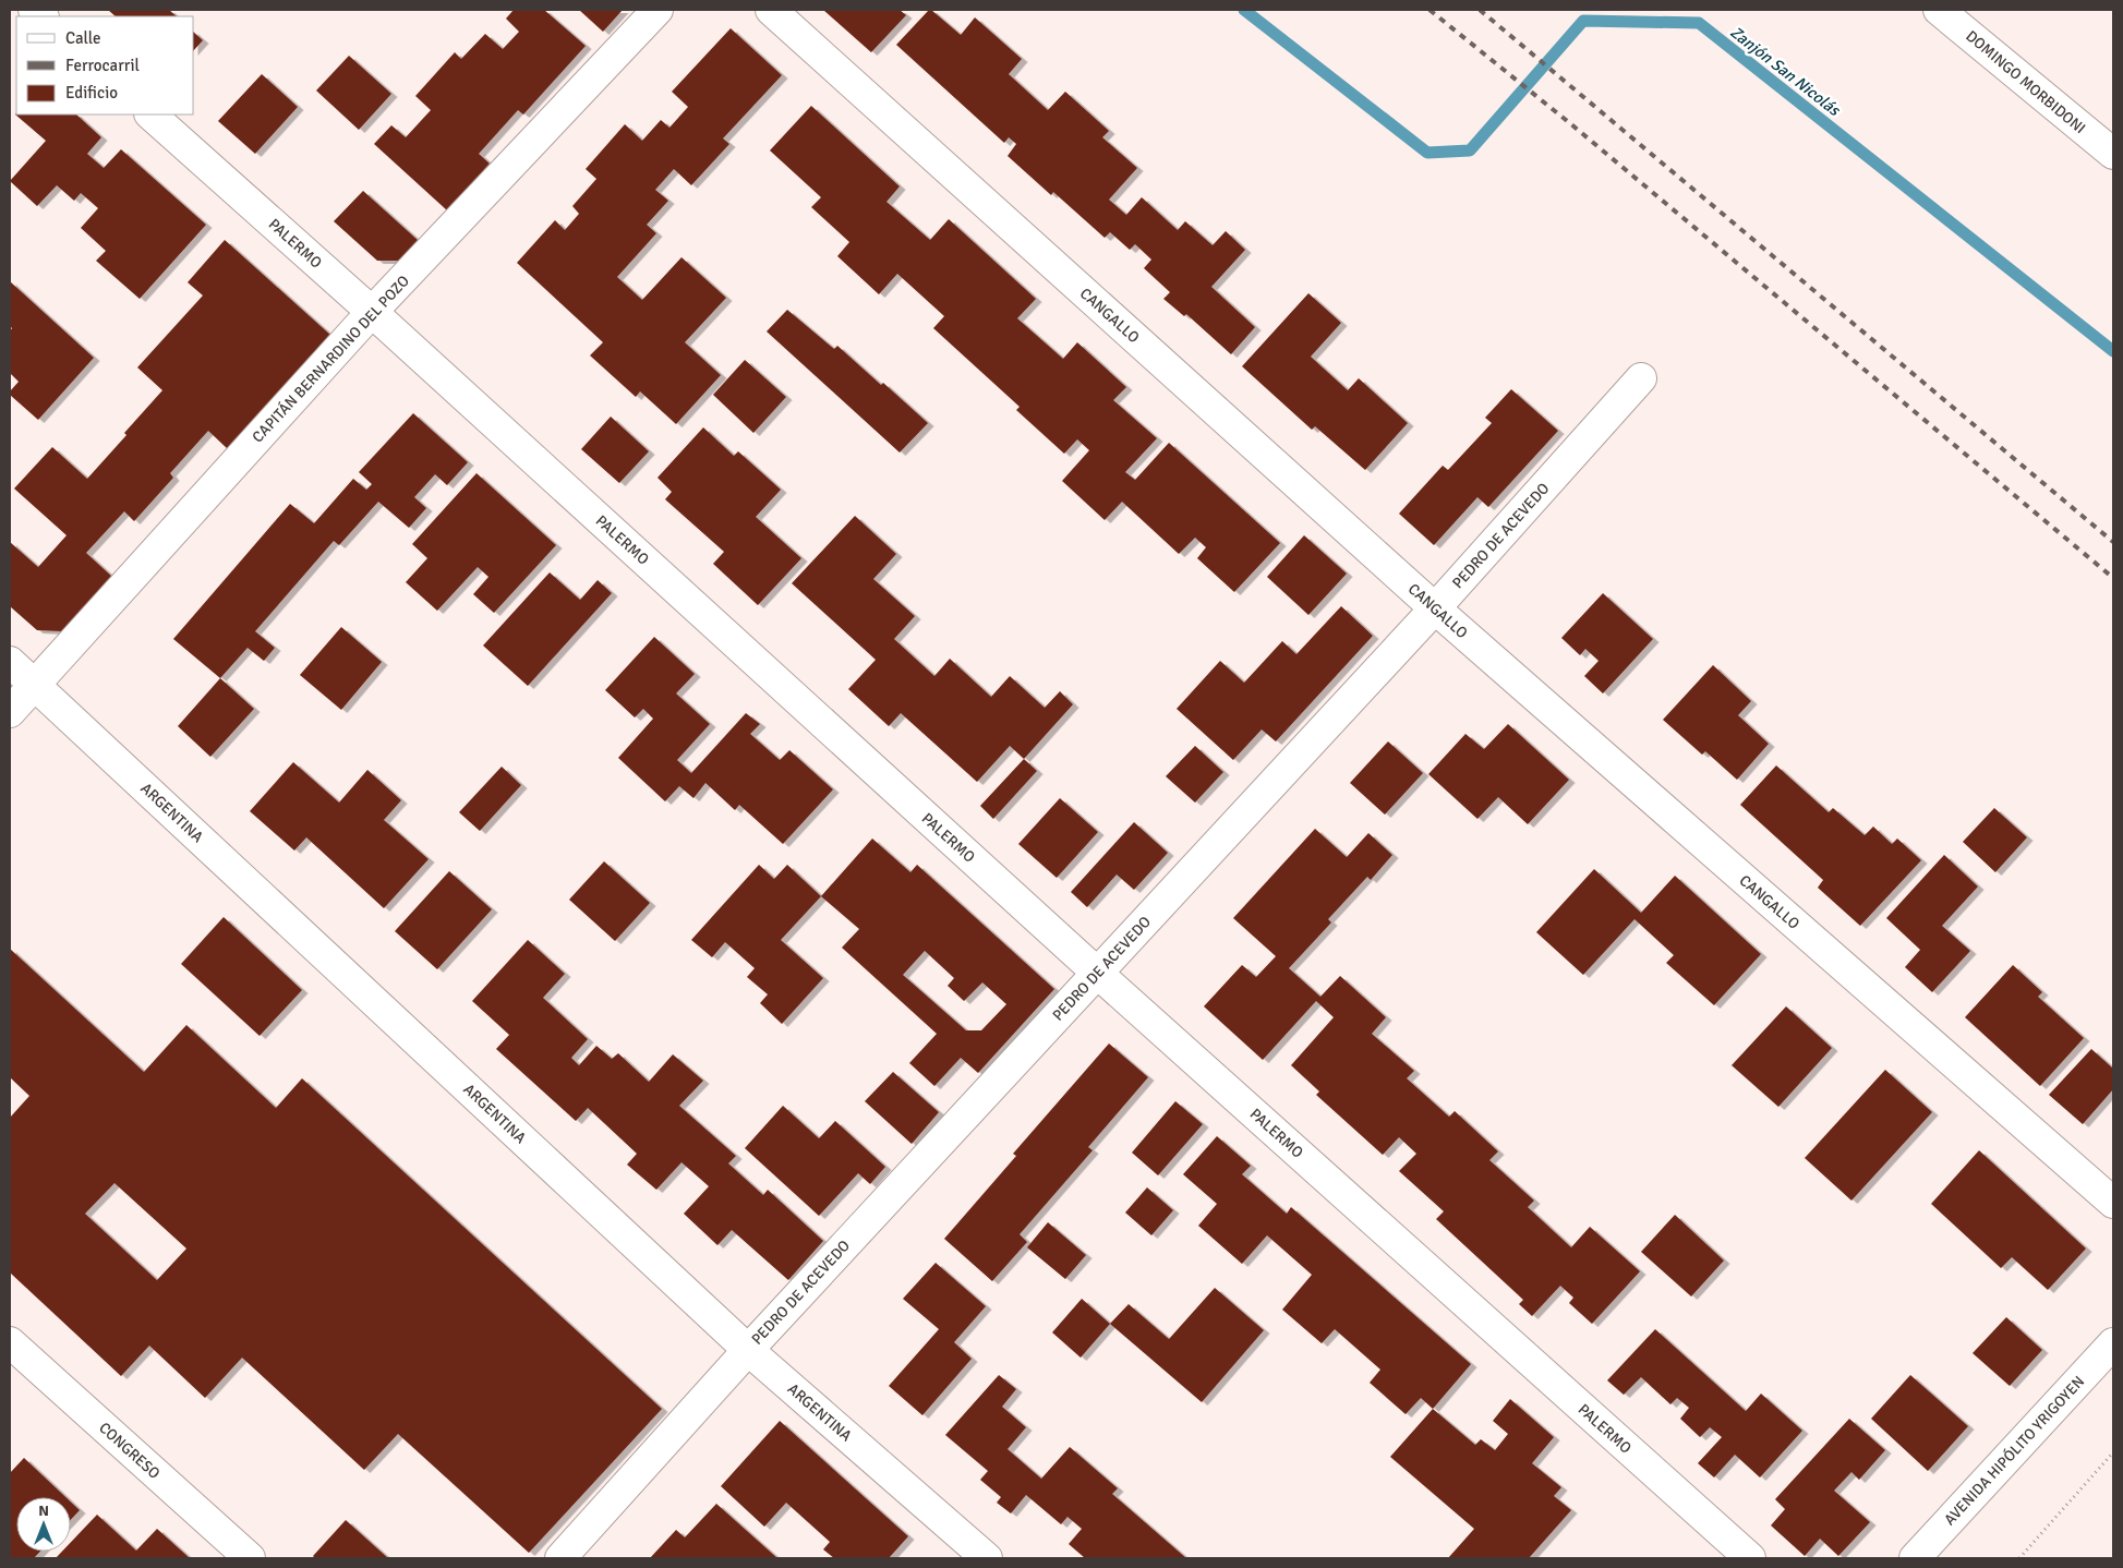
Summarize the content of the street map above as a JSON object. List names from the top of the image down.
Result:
{
  "streets": {
    "street": [
      "DOMINGO MORBIDONI",
      "PALERMO",
      "CANGALLO",
      "CAPITÁN BERNARDINO DEL POZO",
      "PEDRO DE ACEVEDO",
      "ARGENTINA",
      "CONGRESO",
      "AVENIDA HIPÓLITO YRIGOYEN"
    ]
  },
  "crossings": [
    ["PALERMO", "CAPITÁN BERNARDINO DEL POZO"],
    ["PALERMO", "PEDRO DE ACEVEDO"],
    ["CANGALLO", "PEDRO DE ACEVEDO"],
    ["CAPITÁN BERNARDINO DEL POZO", "ARGENTINA"],
    ["PEDRO DE ACEVEDO", "ARGENTINA"]
  ],
  "water": ["Zanjón San Nicolás"],
  "legend": ["Calle", "Ferrocarril", "Edificio"],
  "north": "top"
}
